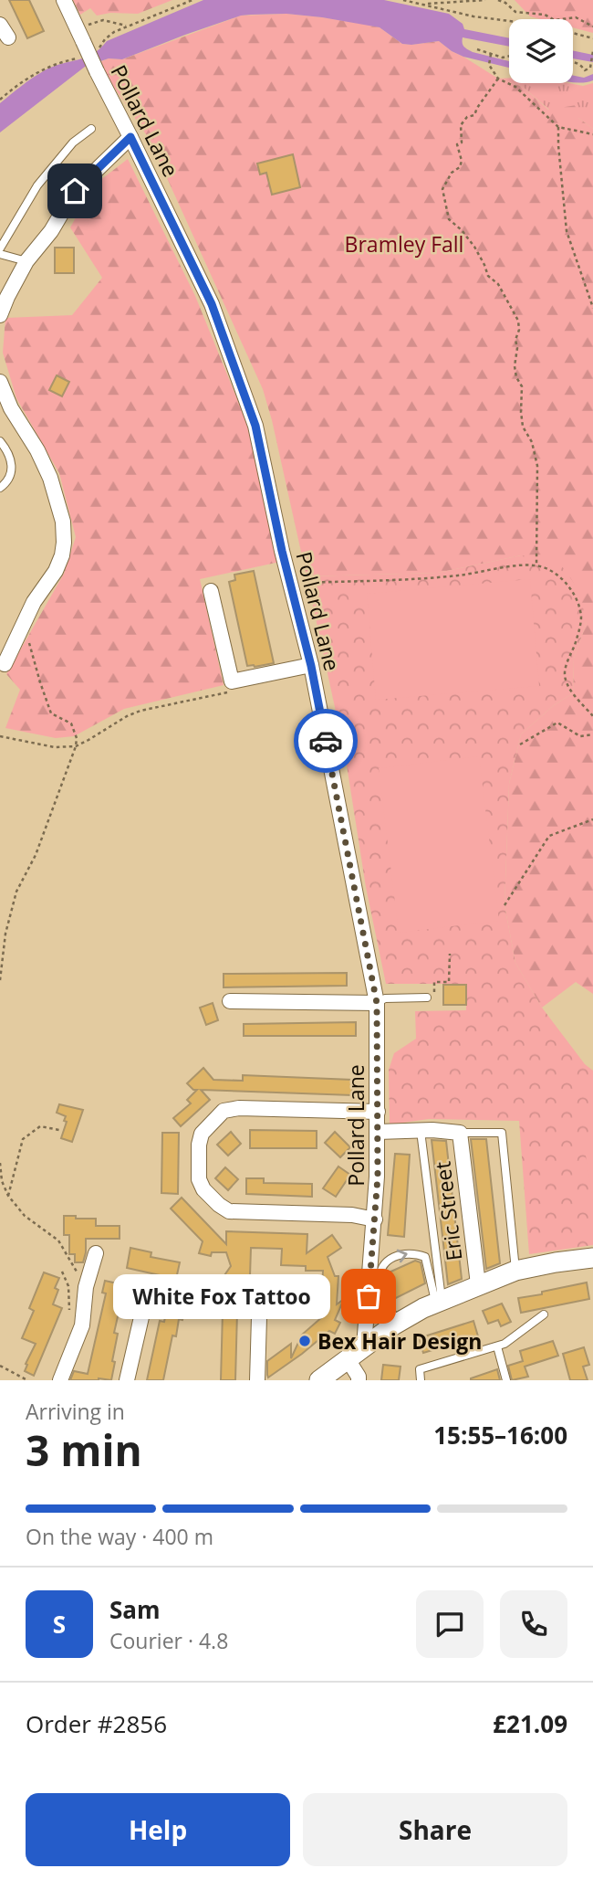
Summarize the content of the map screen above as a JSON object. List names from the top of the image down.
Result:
{
  "streets": {
    "street": ["Pollard Lane", "Eric Street"]
  },
  "parks": ["Bramley Fall"],
  "places": ["White Fox Tattoo", "Bex Hair Design"],
  "page": {
    "bubble": "White Fox Tattoo",
    "heading": ["3 min", "Arriving in", "15:55–16:00"],
    "panel": [
      "Sam",
      "Courier · 4.8",
      "Order #2856",
      "£21.09"
    ],
    "bar": "On the way · 400 m",
    "round": "S",
    "buttons": ["Help", "Share"]
  }
}
